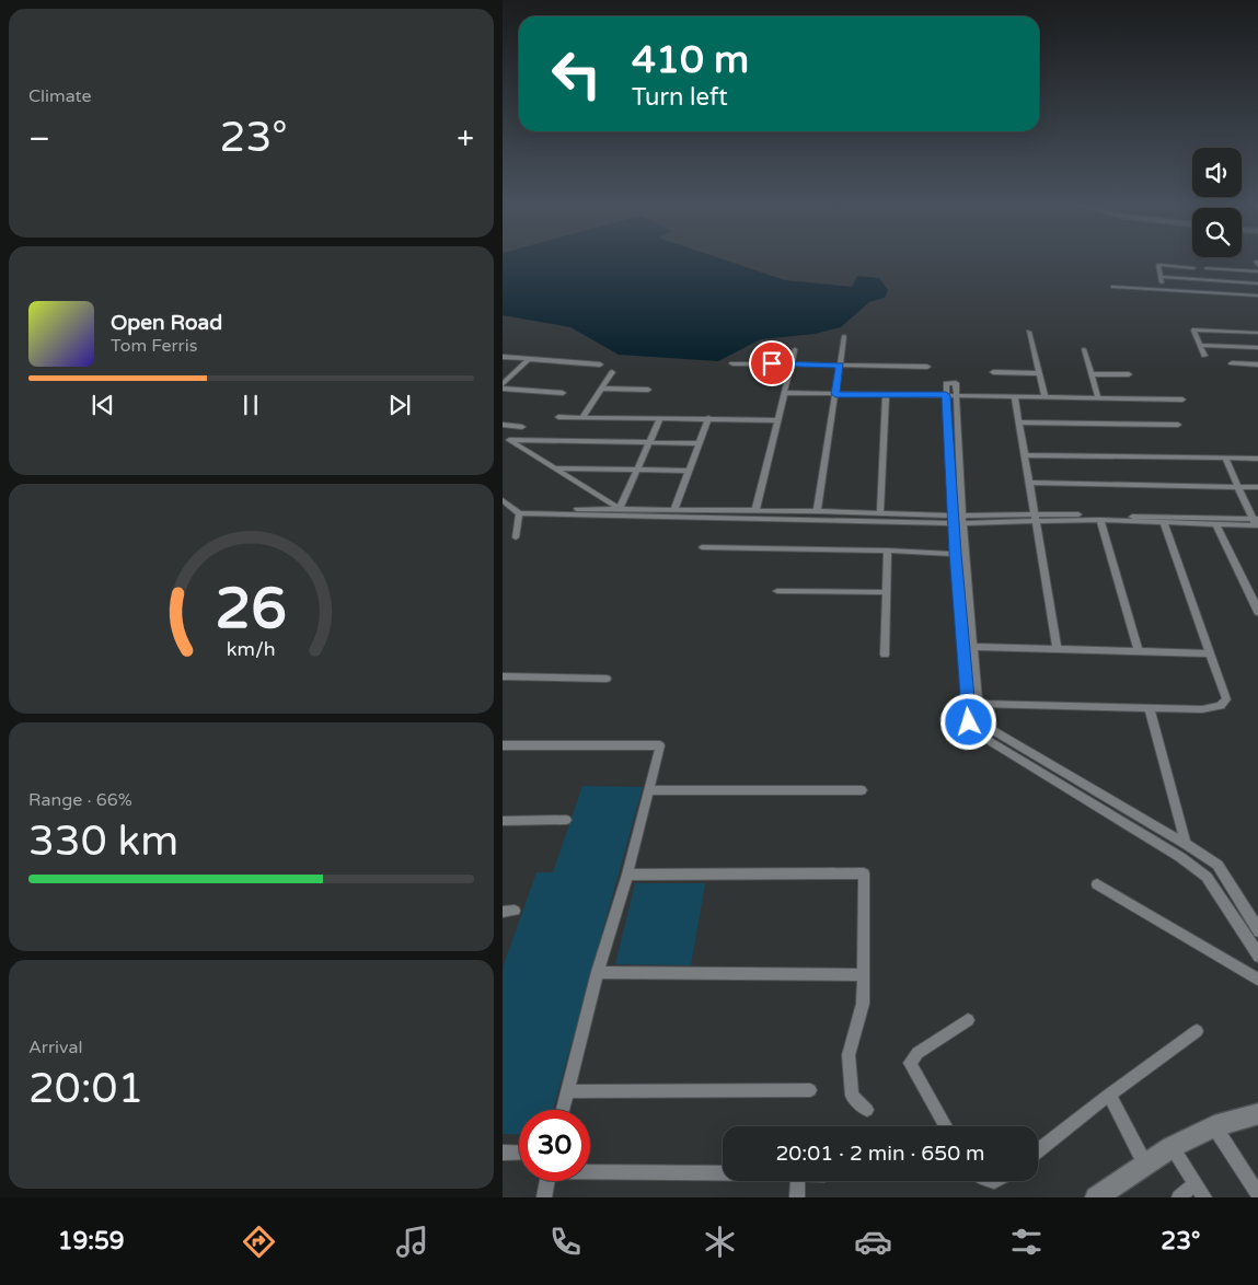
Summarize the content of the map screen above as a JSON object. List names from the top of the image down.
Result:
{
  "page": {
    "tile": [
      "Climate",
      ["Range · 66%", "330 km"],
      ["Arrival", "20:01"]
    ],
    "turn": ["410 m", "Turn left"],
    "heat": ["−", "23°", "+"],
    "song": ["Open Road", "Tom Ferris"],
    "limit": "30",
    "trip": "20:01 · 2 min · 650 m",
    "tabs": ["19:59", "23°"],
    "gauge": ["26", "km/h"]
  }
}
